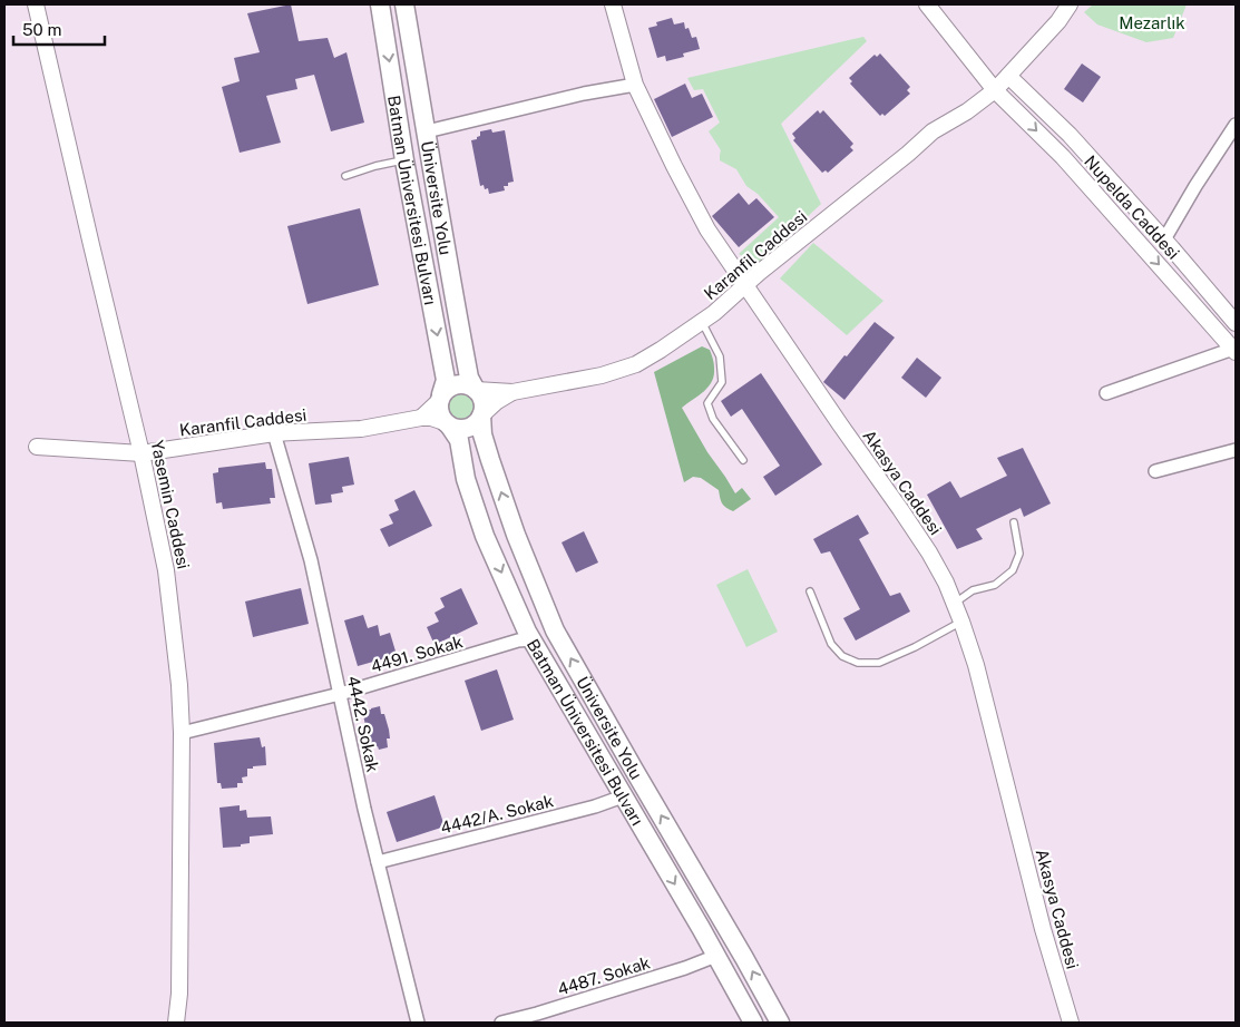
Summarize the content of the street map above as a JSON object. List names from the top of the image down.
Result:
{
  "streets": {
    "main road": ["Üniversite Yolu", "Batman Üniversitesi Bulvarı"],
    "street": [
      "Nupelda Caddesi",
      "Karanfil Caddesi",
      "Akasya Caddesi",
      "Yasemin Caddesi",
      "4491. Sokak",
      "4442. Sokak",
      "4442/A. Sokak",
      "4487. Sokak"
    ]
  },
  "crossings": [
    ["Üniversite Yolu", "Batman Üniversitesi Bulvarı"],
    ["Batman Üniversitesi Bulvarı", "4491. Sokak"],
    ["Batman Üniversitesi Bulvarı", "4442/A. Sokak"],
    ["Batman Üniversitesi Bulvarı", "4487. Sokak"],
    ["Nupelda Caddesi", "Karanfil Caddesi"],
    ["Karanfil Caddesi", "Akasya Caddesi"],
    ["Karanfil Caddesi", "Yasemin Caddesi"],
    ["Karanfil Caddesi", "4442. Sokak"],
    ["Yasemin Caddesi", "4491. Sokak"],
    ["4491. Sokak", "4442. Sokak"],
    ["4442. Sokak", "4442/A. Sokak"]
  ],
  "one_way": ["Üniversite Yolu", "Batman Üniversitesi Bulvarı"],
  "parks": ["Mezarlık"],
  "scale_bar": "50 m"
}
